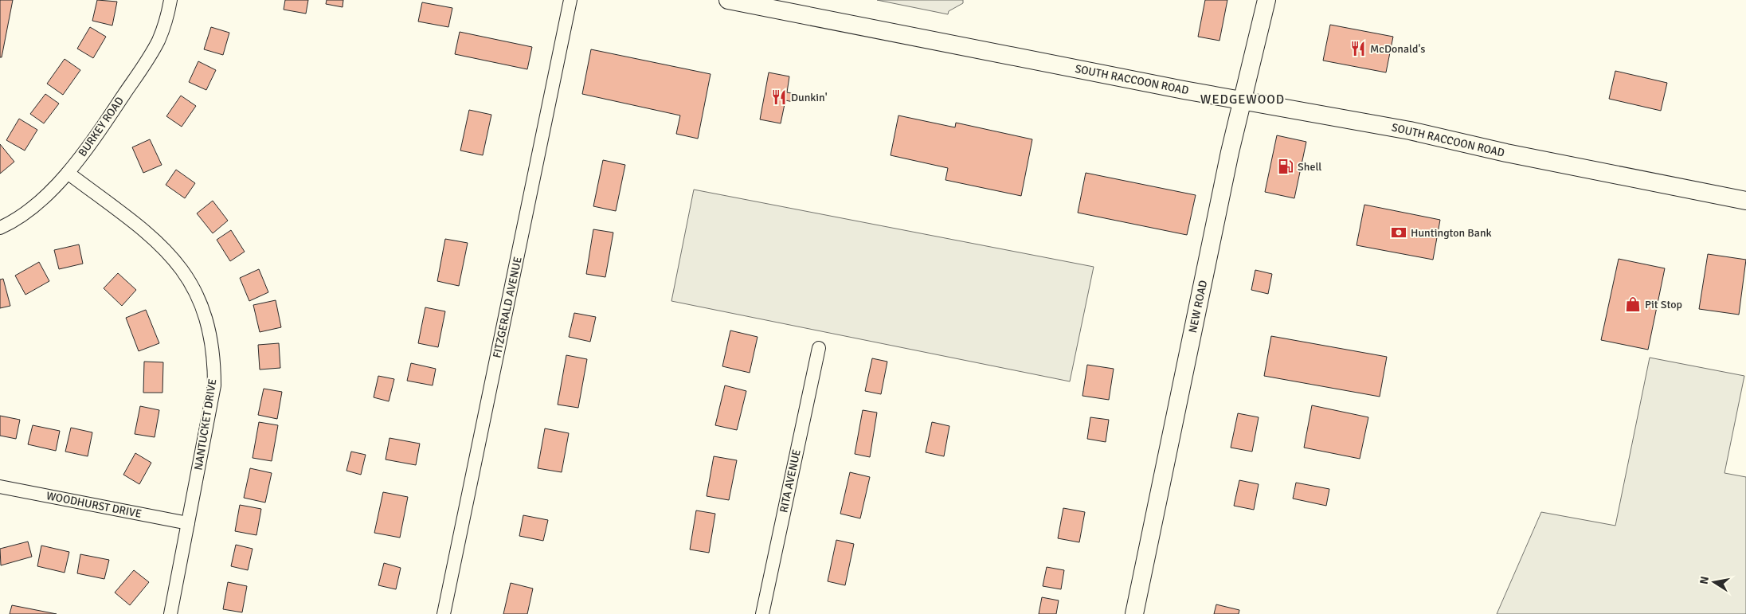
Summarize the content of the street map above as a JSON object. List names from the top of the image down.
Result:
{
  "streets": {
    "street": [
      "SOUTH RACCOON ROAD",
      "BURKEY ROAD",
      "NEW ROAD",
      "FITZGERALD AVENUE",
      "NANTUCKET DRIVE",
      "RITA AVENUE",
      "WOODHURST DRIVE"
    ]
  },
  "crossings": [
    ["SOUTH RACCOON ROAD", "NEW ROAD"],
    ["BURKEY ROAD", "NANTUCKET DRIVE"],
    ["NANTUCKET DRIVE", "WOODHURST DRIVE"]
  ],
  "districts": ["WEDGEWOOD"],
  "places": {
    "restaurant": ["McDonald's", "Dunkin'"],
    "fuel station": ["Shell"],
    "bank": ["Huntington Bank"],
    "shop": ["Pit Stop"]
  },
  "north": "left"
}
